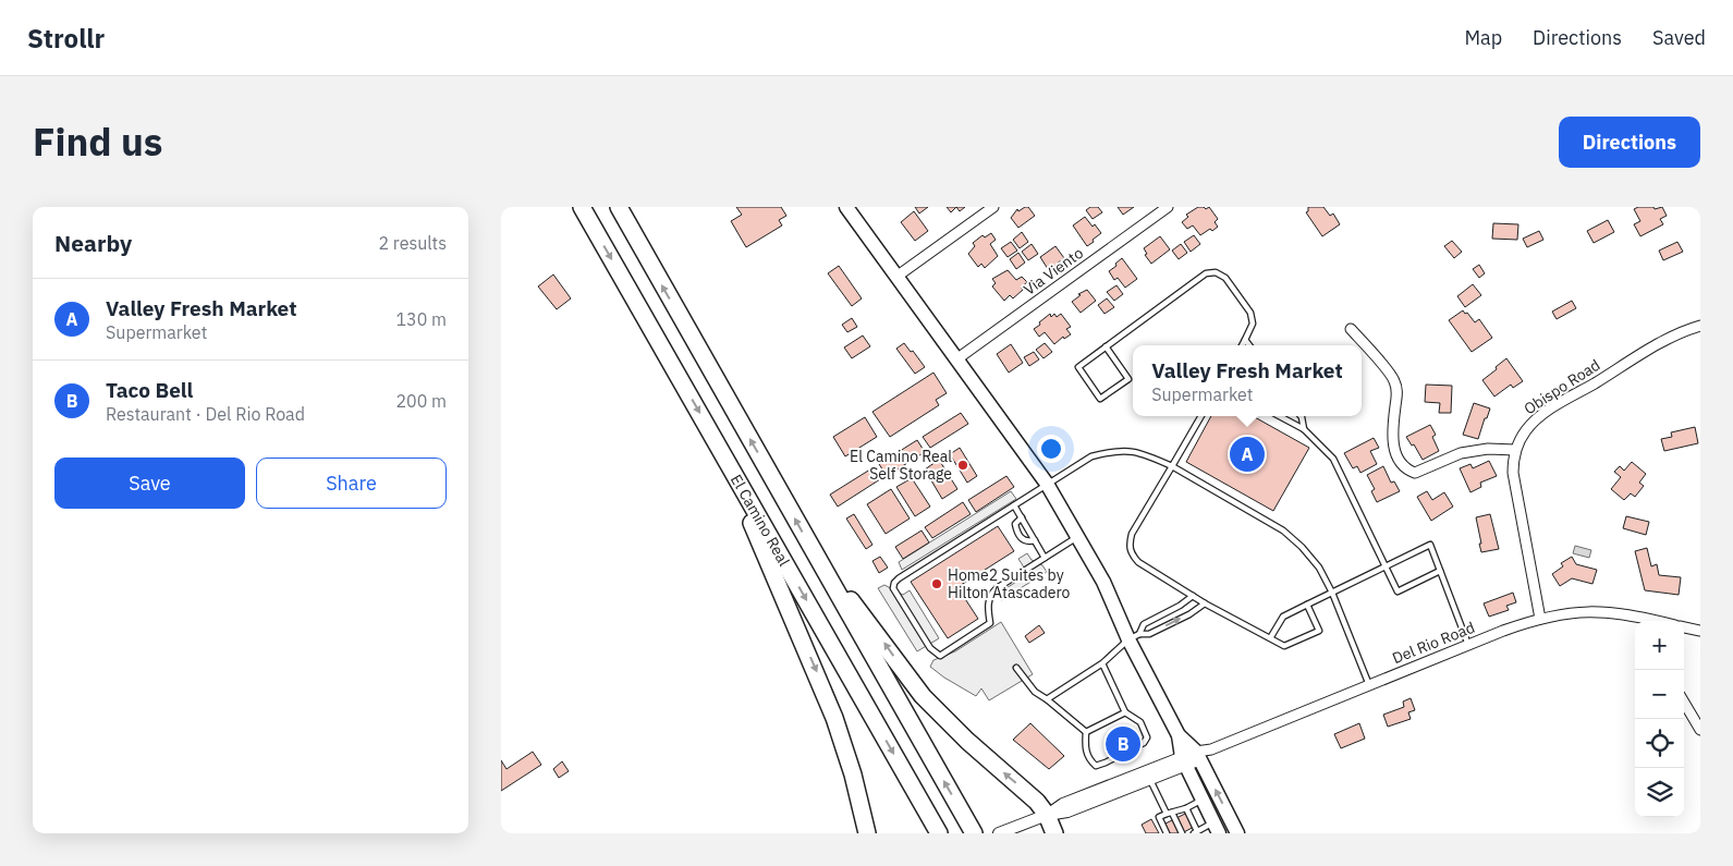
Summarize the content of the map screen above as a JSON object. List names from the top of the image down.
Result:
{
  "streets": {
    "highway": ["El Camino Real"],
    "street": ["Via Viento", "Obispo Road", "Del Rio Road"]
  },
  "crossings": [
    ["Obispo Road", "Del Rio Road"]
  ],
  "places": ["El Camino Real Self Storage", "Home2 Suites by Hilton Atascadero"],
  "page": {
    "header": "Strollr",
    "nav": ["Map", "Directions", "Saved"],
    "title": "Find us",
    "buttons": [
      "Directions",
      ["Save", "Share"]
    ],
    "heading": ["Nearby", "2 results"],
    "list": [
      {
        "mark": "A",
        "name": "Valley Fresh Market",
        "note": "Supermarket",
        "value": "130 m"
      },
      {
        "mark": "B",
        "name": "Taco Bell",
        "note": "Restaurant · Del Rio Road",
        "value": "200 m"
      }
    ],
    "popup": ["Valley Fresh Market", "Supermarket"],
    "pins": ["A", "B"],
    "map_buttons": ["+", "−"]
  }
}
